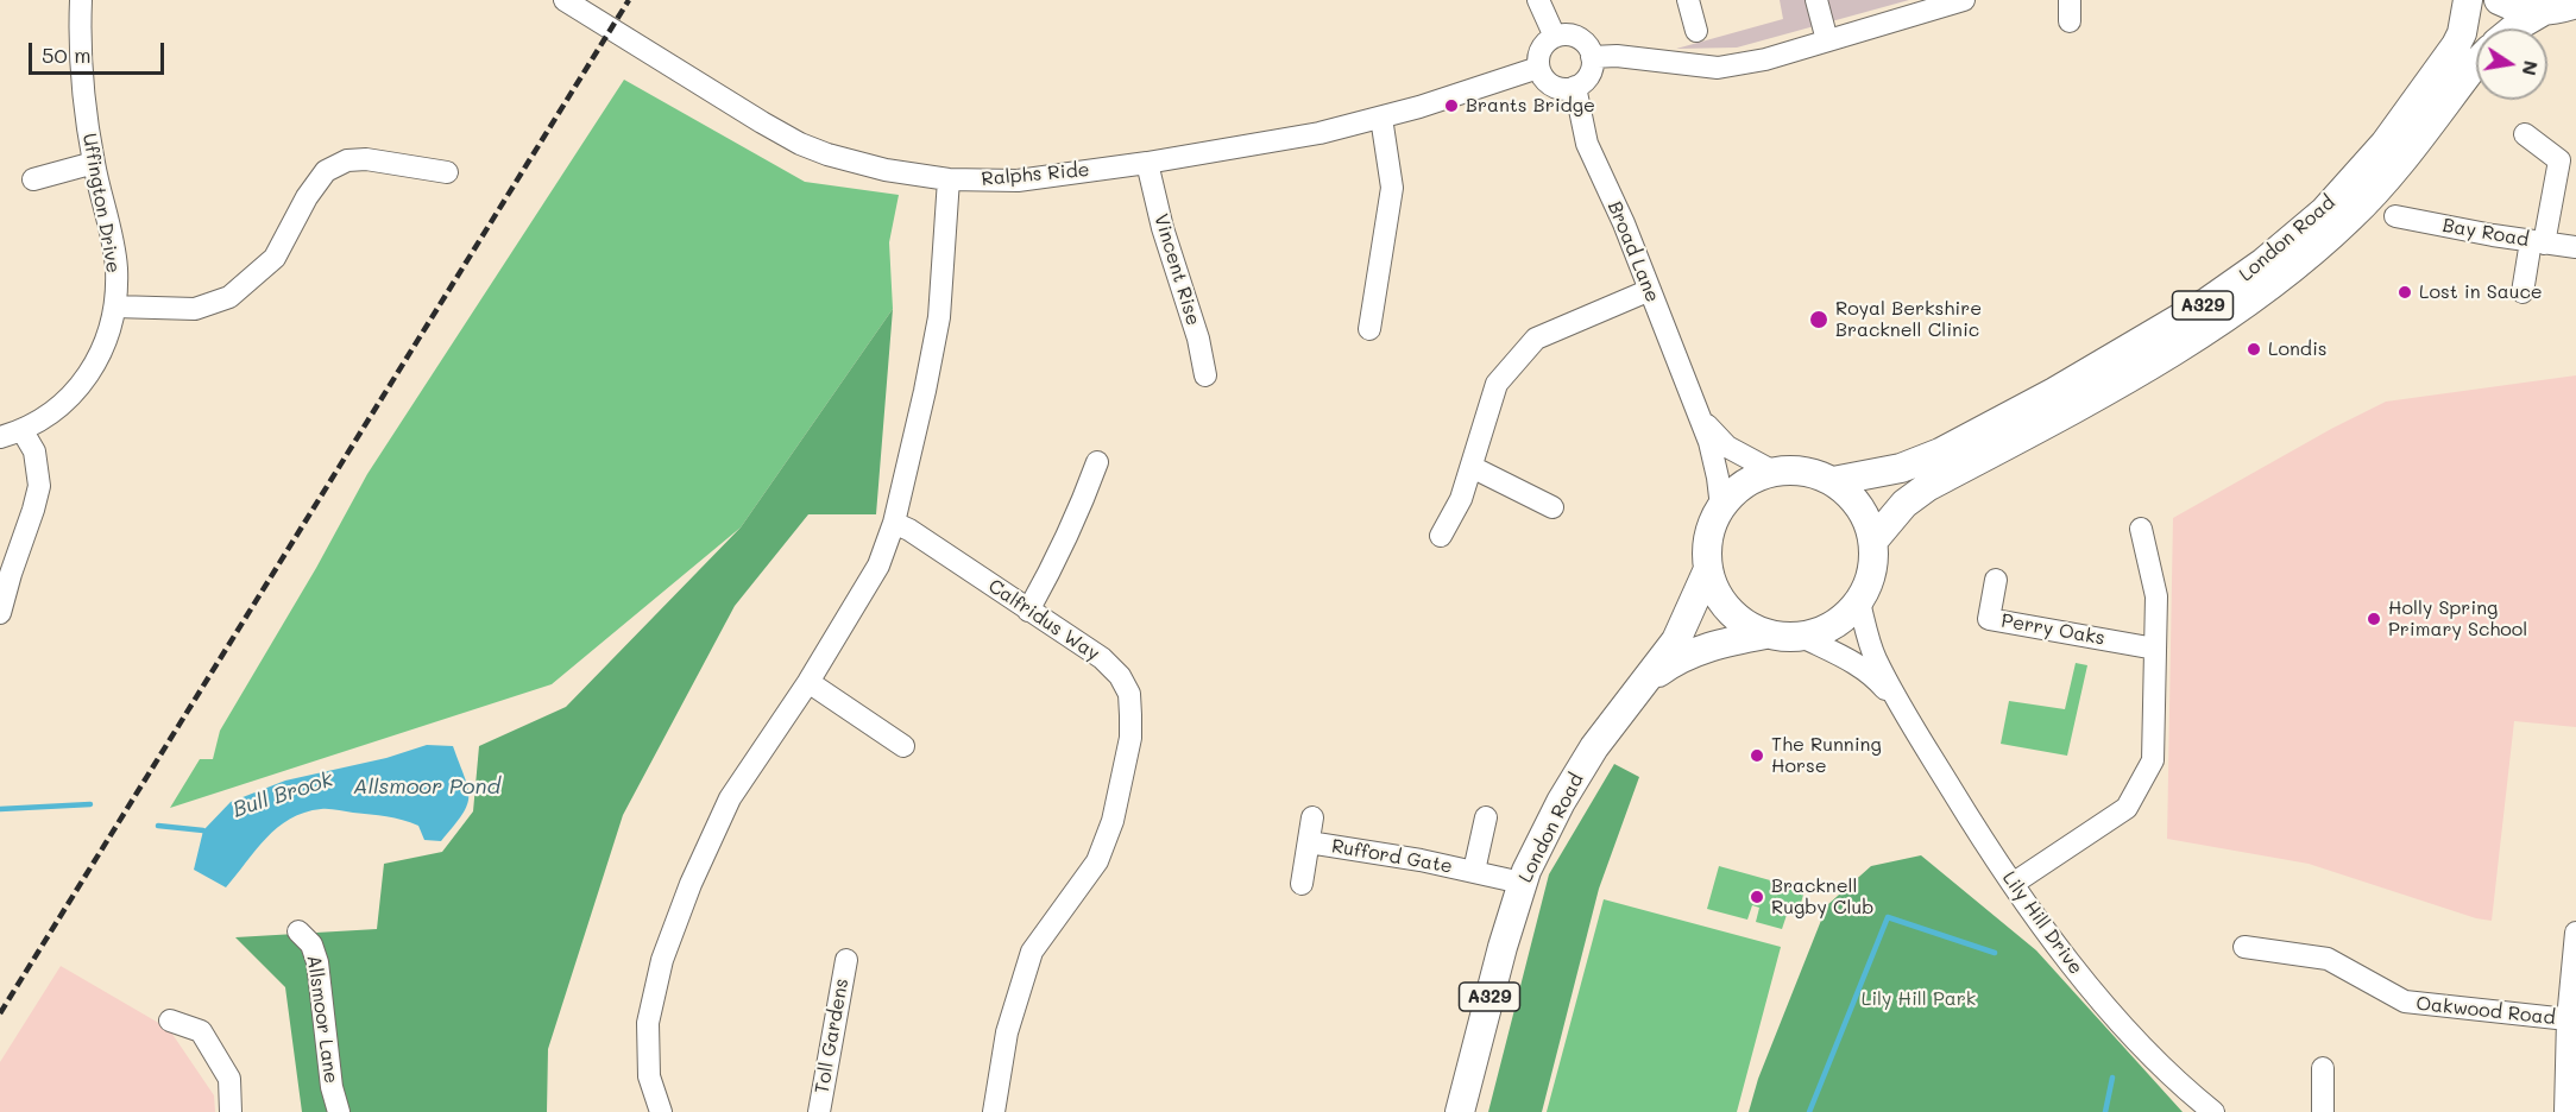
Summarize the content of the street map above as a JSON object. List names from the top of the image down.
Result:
{
  "streets": {
    "main road": ["London Road", "A329"],
    "street": [
      "Ralphs Ride",
      "Uffington Drive",
      "Bay Road",
      "Broad Lane",
      "Vincent Rise",
      "Calfridus Way",
      "Perry Oaks",
      "Rufford Gate",
      "Lily Hill Drive",
      "Oakwood Road",
      "Allsmoor Lane",
      "Toll Gardens"
    ]
  },
  "crossings": [
    ["Ralphs Ride", "Broad Lane"],
    ["Ralphs Ride", "Vincent Rise"],
    ["London Road", "Broad Lane"],
    ["London Road", "A329"],
    ["London Road", "Rufford Gate"],
    ["London Road", "Lily Hill Drive"],
    ["Broad Lane", "A329"],
    ["Broad Lane", "Lily Hill Drive"],
    ["A329", "Lily Hill Drive"]
  ],
  "water": ["Allsmoor Pond", "Bull Brook"],
  "parks": ["Lily Hill Park"],
  "places": [
    "Brants Bridge",
    "Lost in Sauce",
    "Royal Berkshire Bracknell Clinic",
    "Londis",
    "Holly Spring Primary School",
    "The Running Horse",
    "Bracknell Rugby Club"
  ],
  "scale_bar": "50 m",
  "north": "right"
}
